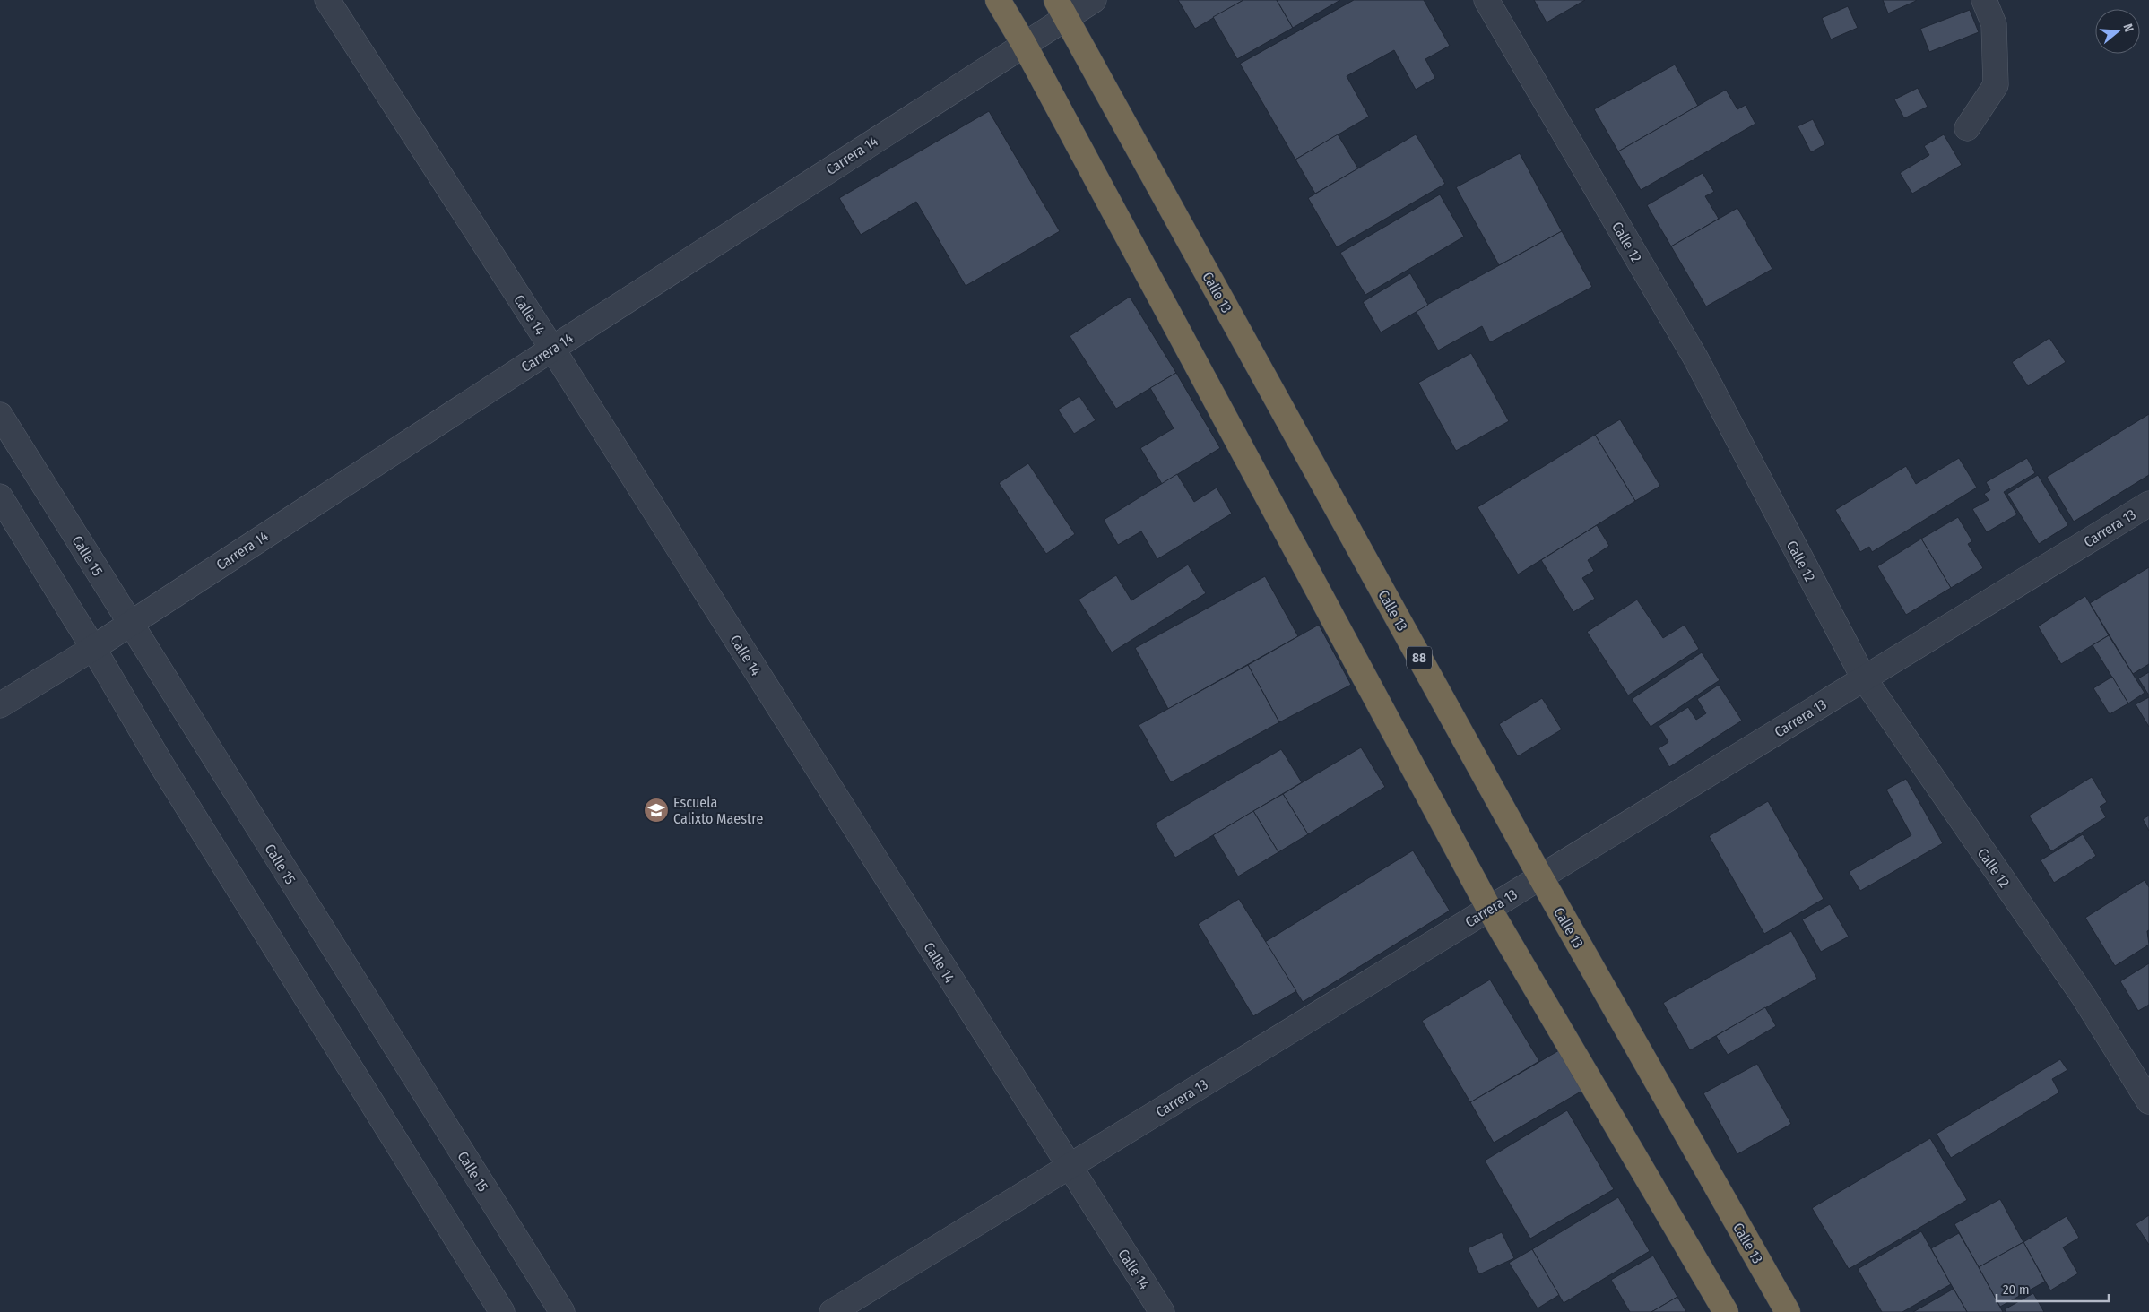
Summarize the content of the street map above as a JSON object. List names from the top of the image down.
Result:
{
  "streets": {
    "highway": ["Calle 13", "88"],
    "street": [
      "Carrera 14",
      "Calle 12",
      "Calle 14",
      "Carrera 13",
      "Calle 15"
    ]
  },
  "crossings": [
    ["Carrera 14", "Calle 13"],
    ["Carrera 14", "Calle 14"],
    ["Carrera 14", "Calle 15"],
    ["Calle 12", "Carrera 13"],
    ["Calle 13", "Carrera 13"],
    ["Calle 14", "Carrera 13"]
  ],
  "places": {
    "school or university": ["Escuela Calixto Maestre"]
  },
  "scale_bar": "20 m",
  "north": "right"
}
